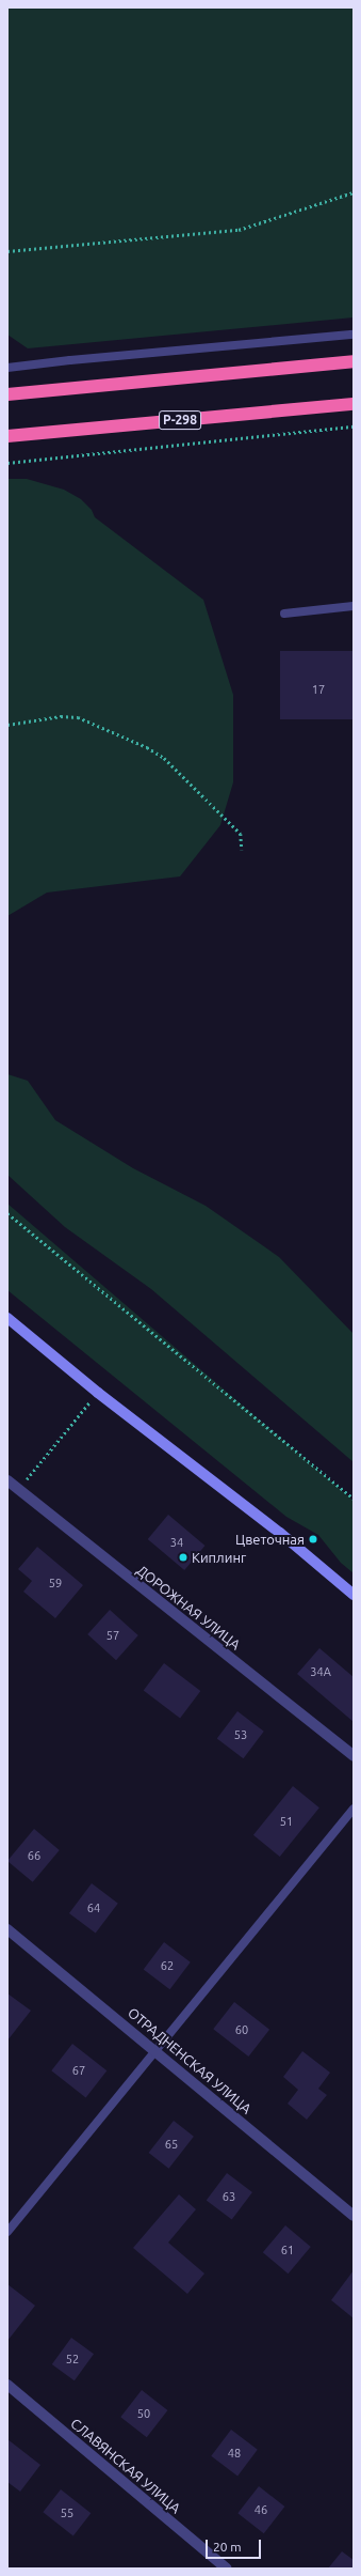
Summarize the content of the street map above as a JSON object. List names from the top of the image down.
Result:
{
  "streets": {
    "highway": ["Р-298"],
    "street": ["ДОРОЖНАЯ УЛИЦА", "ОТРАДНЕНСКАЯ УЛИЦА", "СЛАВЯНСКАЯ УЛИЦА"]
  },
  "places": ["Цветочная", "Киплинг"],
  "house_numbers": [
    "17",
    "34",
    "59",
    "57",
    "34А",
    "53",
    "51",
    "66",
    "64",
    "62",
    "60",
    "67",
    "65",
    "63",
    "61",
    "52",
    "50",
    "48",
    "46",
    "55"
  ],
  "scale_bar": "20 m"
}
